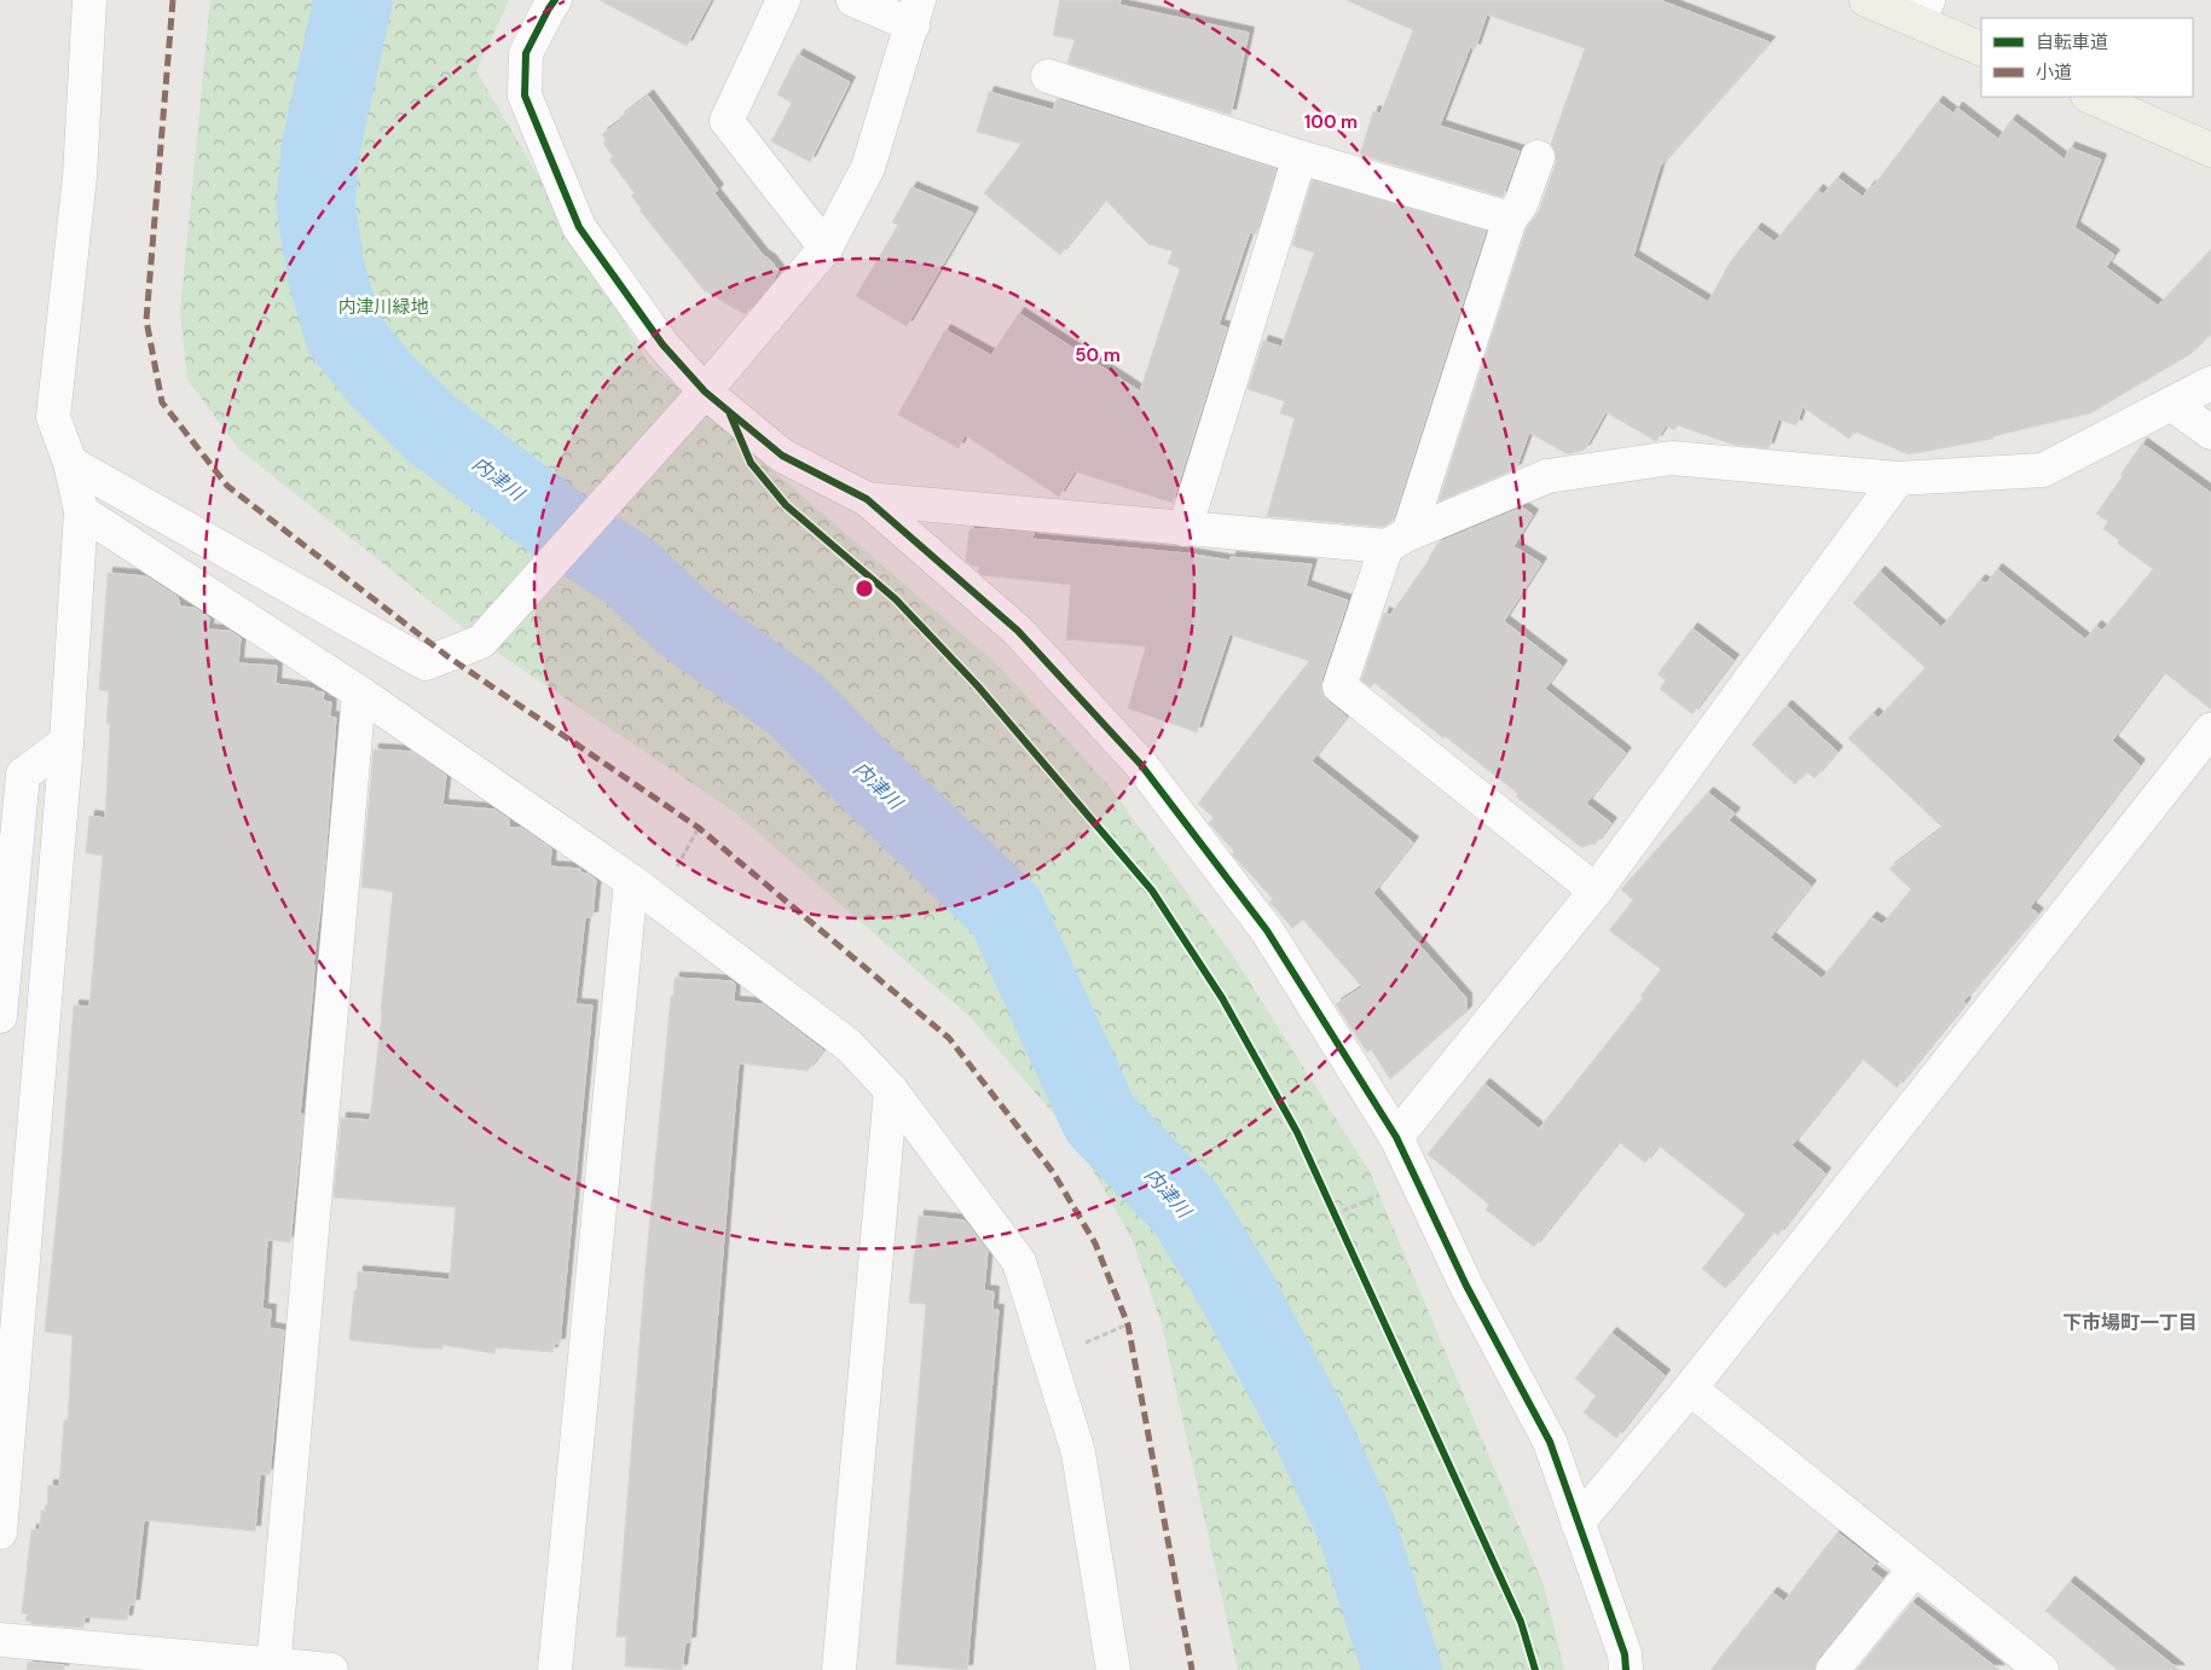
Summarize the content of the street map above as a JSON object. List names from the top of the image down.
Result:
{
  "districts": ["下市場町一丁目"],
  "water": ["内津川"],
  "parks": ["内津川緑地"],
  "legend": ["自転車道", "小道"],
  "rings": ["100 m", "50 m"]
}
